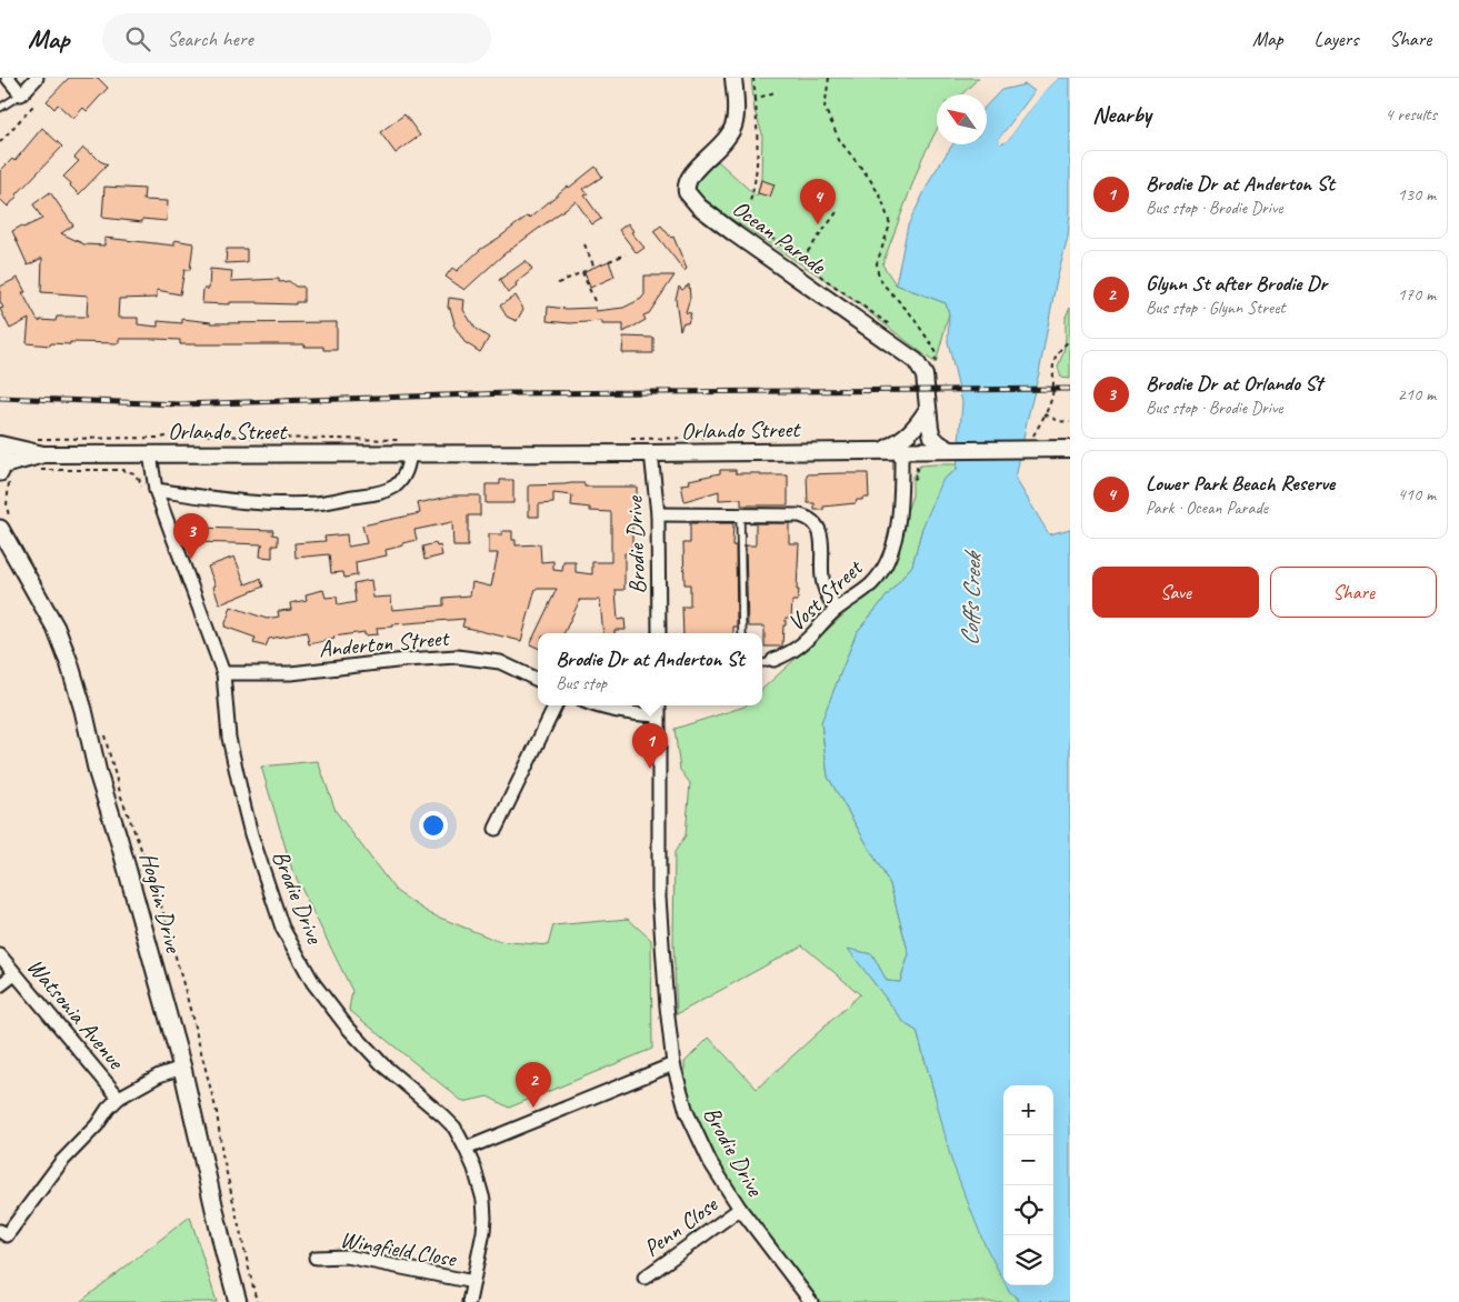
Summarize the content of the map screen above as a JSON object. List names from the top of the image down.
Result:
{
  "streets": {
    "main road": ["Hogbin Drive"],
    "street": [
      "Ocean Parade",
      "Orlando Street",
      "Brodie Drive",
      "Vost Street",
      "Anderton Street",
      "Watsonia Avenue",
      "Penn Close",
      "Wingfield Close"
    ]
  },
  "crossings": [
    ["Ocean Parade", "Orlando Street"],
    ["Orlando Street", "Brodie Drive"],
    ["Orlando Street", "Vost Street"],
    ["Brodie Drive", "Anderton Street"],
    ["Brodie Drive", "Penn Close"],
    ["Brodie Drive", "Wingfield Close"],
    ["Hogbin Drive", "Watsonia Avenue"]
  ],
  "water": ["Coffs Creek"],
  "north": "top left",
  "page": {
    "header": "Map",
    "search": "Search here",
    "nav": ["Map", "Layers", "Share"],
    "heading": ["Nearby", "4 results"],
    "list": [
      {
        "mark": "1",
        "name": "Brodie Dr at Anderton St",
        "note": "Bus stop · Brodie Drive",
        "value": "130 m"
      },
      {
        "mark": "2",
        "name": "Glynn St after Brodie Dr",
        "note": "Bus stop · Glynn Street",
        "value": "170 m"
      },
      {
        "mark": "3",
        "name": "Brodie Dr at Orlando St",
        "note": "Bus stop · Brodie Drive",
        "value": "210 m"
      },
      {
        "mark": "4",
        "name": "Lower Park Beach Reserve",
        "note": "Park · Ocean Parade",
        "value": "410 m"
      }
    ],
    "pins": [
      "4",
      "3",
      "1",
      "2"
    ],
    "buttons": ["Save", "Share"],
    "popup": ["Brodie Dr at Anderton St", "Bus stop"],
    "map_buttons": ["+", "−"]
  }
}
